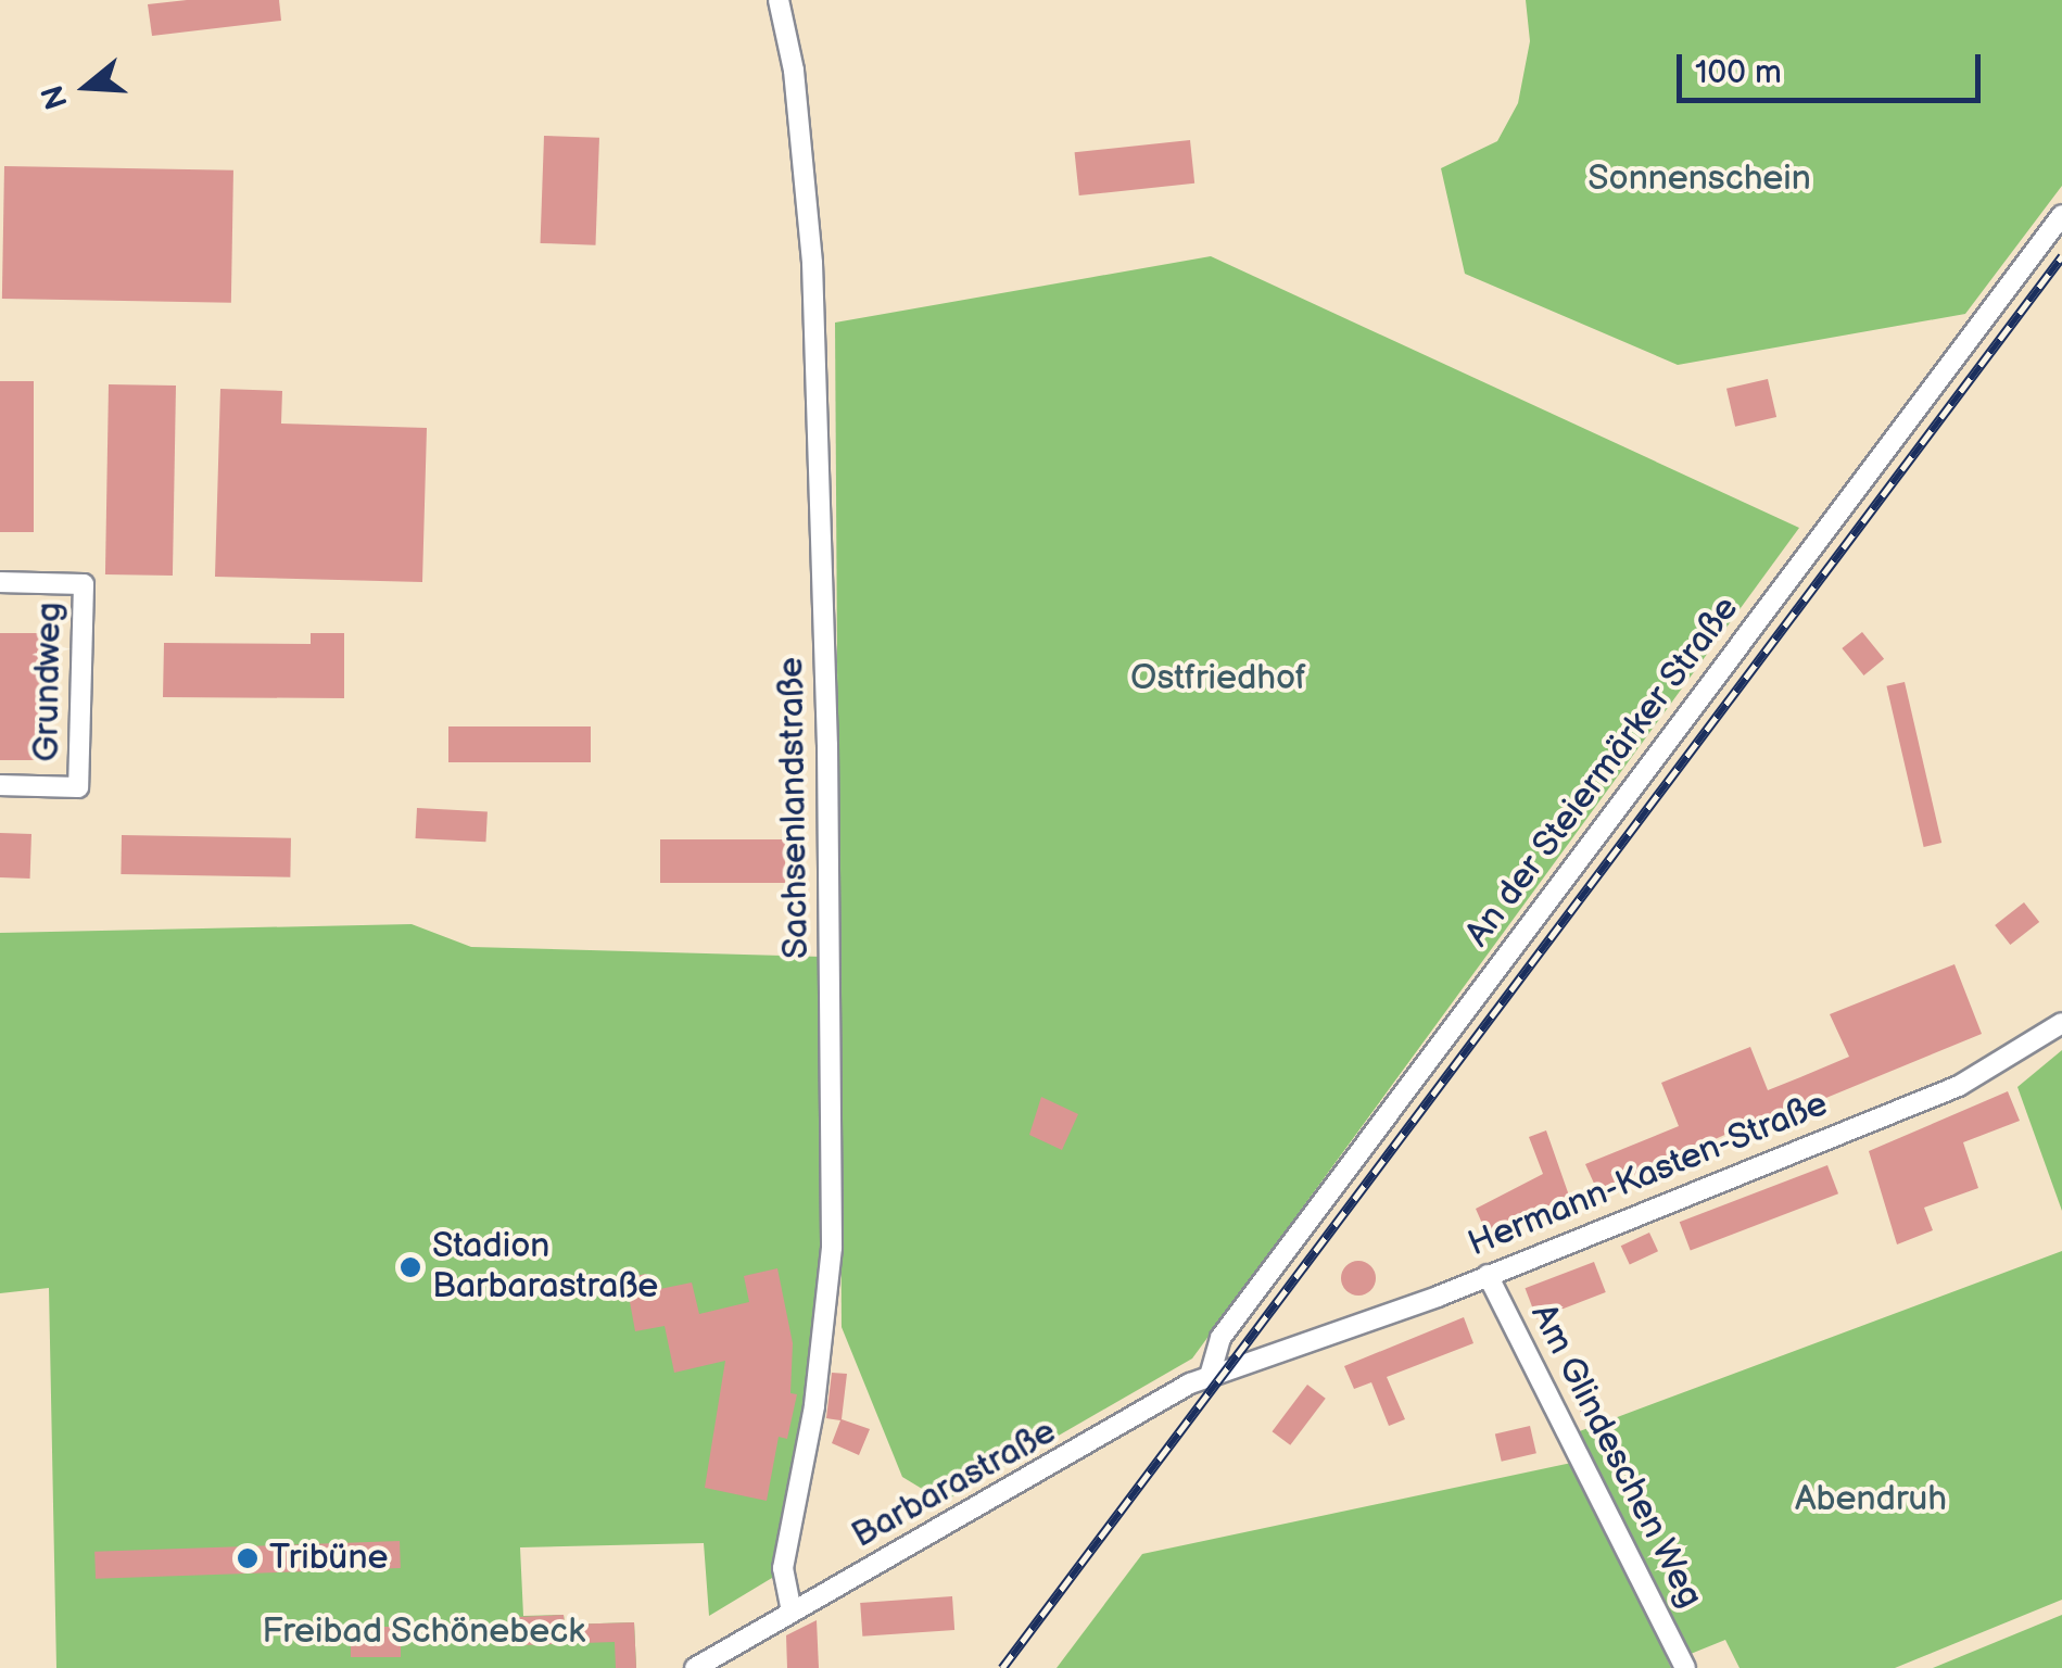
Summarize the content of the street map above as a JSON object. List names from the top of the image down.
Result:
{
  "streets": {
    "street": [
      "Grundweg",
      "An der Steiermärker Straße",
      "Sachsenlandstraße",
      "Hermann-Kasten-Straße",
      "Am Glindeschen Weg",
      "Barbarastraße"
    ]
  },
  "crossings": [
    ["An der Steiermärker Straße", "Barbarastraße"],
    ["Sachsenlandstraße", "Barbarastraße"],
    ["Hermann-Kasten-Straße", "Am Glindeschen Weg"],
    ["Hermann-Kasten-Straße", "Barbarastraße"]
  ],
  "parks": [
    "Sonnenschein",
    "Ostfriedhof",
    "Abendruh",
    "Freibad Schönebeck"
  ],
  "places": ["Stadion Barbarastraße", "Tribüne"],
  "scale_bar": "100 m",
  "north": "left"
}
